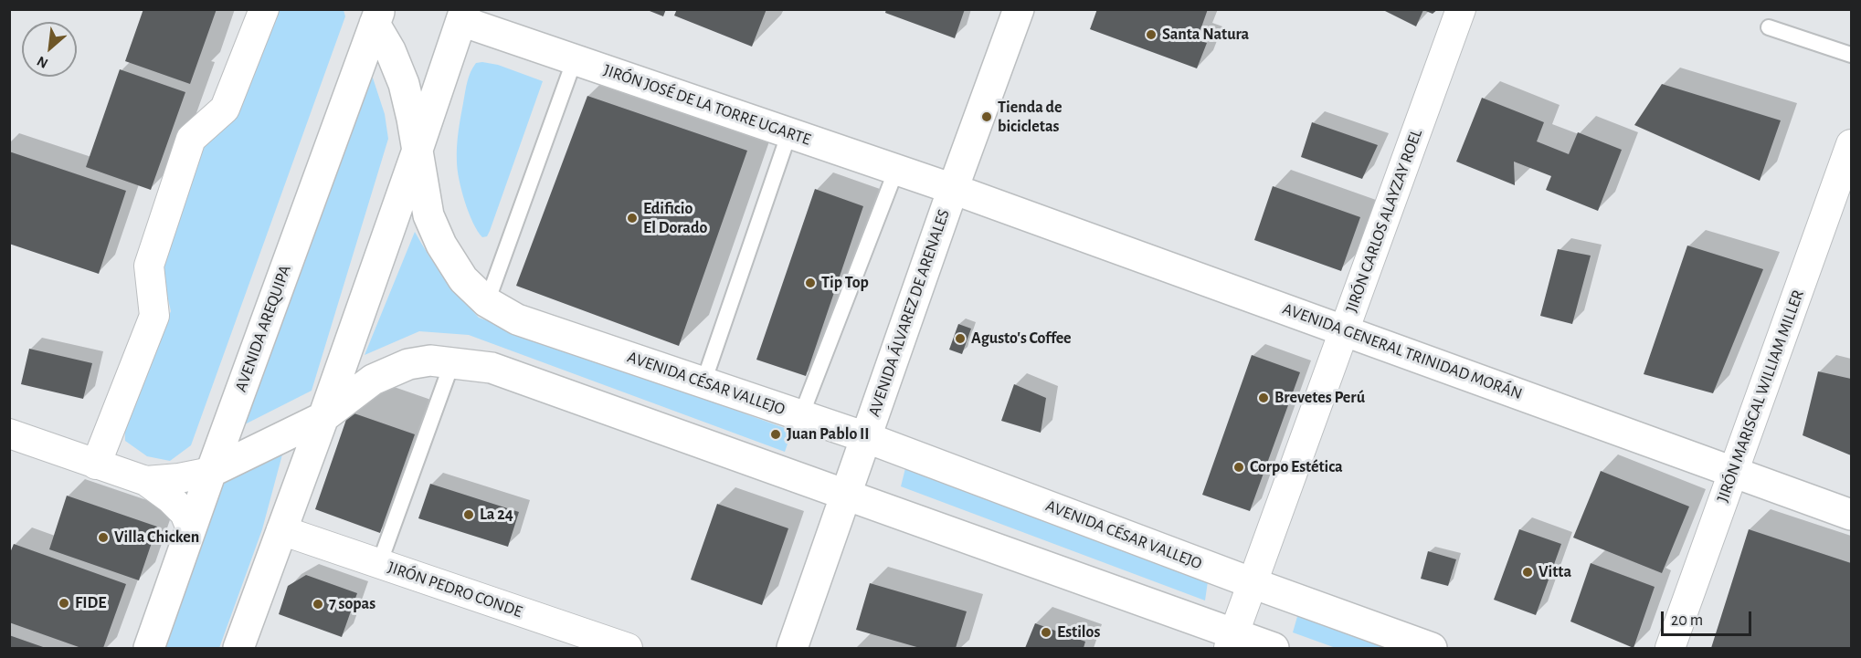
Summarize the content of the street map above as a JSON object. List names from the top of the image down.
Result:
{
  "streets": {
    "main road": [
      "JIRÓN JOSÉ DE LA TORRE UGARTE",
      "AVENIDA ÁLVAREZ DE ARENALES",
      "AVENIDA AREQUIPA",
      "AVENIDA GENERAL TRINIDAD MORÁN",
      "AVENIDA CÉSAR VALLEJO"
    ],
    "street": ["JIRÓN CARLOS ALAYZAY ROEL", "JIRÓN MARISCAL WILLIAM MILLER", "JIRÓN PEDRO CONDE"]
  },
  "crossings": [
    ["JIRÓN JOSÉ DE LA TORRE UGARTE", "AVENIDA ÁLVAREZ DE ARENALES"],
    ["JIRÓN JOSÉ DE LA TORRE UGARTE", "AVENIDA GENERAL TRINIDAD MORÁN"],
    ["JIRÓN CARLOS ALAYZAY ROEL", "AVENIDA GENERAL TRINIDAD MORÁN"],
    ["JIRÓN CARLOS ALAYZAY ROEL", "AVENIDA CÉSAR VALLEJO"],
    ["AVENIDA ÁLVAREZ DE ARENALES", "AVENIDA GENERAL TRINIDAD MORÁN"],
    ["AVENIDA ÁLVAREZ DE ARENALES", "AVENIDA CÉSAR VALLEJO"],
    ["AVENIDA AREQUIPA", "AVENIDA CÉSAR VALLEJO"],
    ["AVENIDA GENERAL TRINIDAD MORÁN", "JIRÓN MARISCAL WILLIAM MILLER"]
  ],
  "places": [
    "Santa Natura",
    "Tienda de bicicletas",
    "Edificio El Dorado",
    "Tip Top",
    "Agusto's Coffee",
    "Brevetes Perú",
    "Juan Pablo II",
    "Corpo Estética",
    "La 24",
    "Villa Chicken",
    "Vitta",
    "FIDE",
    "7 sopas",
    "Estilos"
  ],
  "scale_bar": "20 m",
  "north": "bottom left"
}
